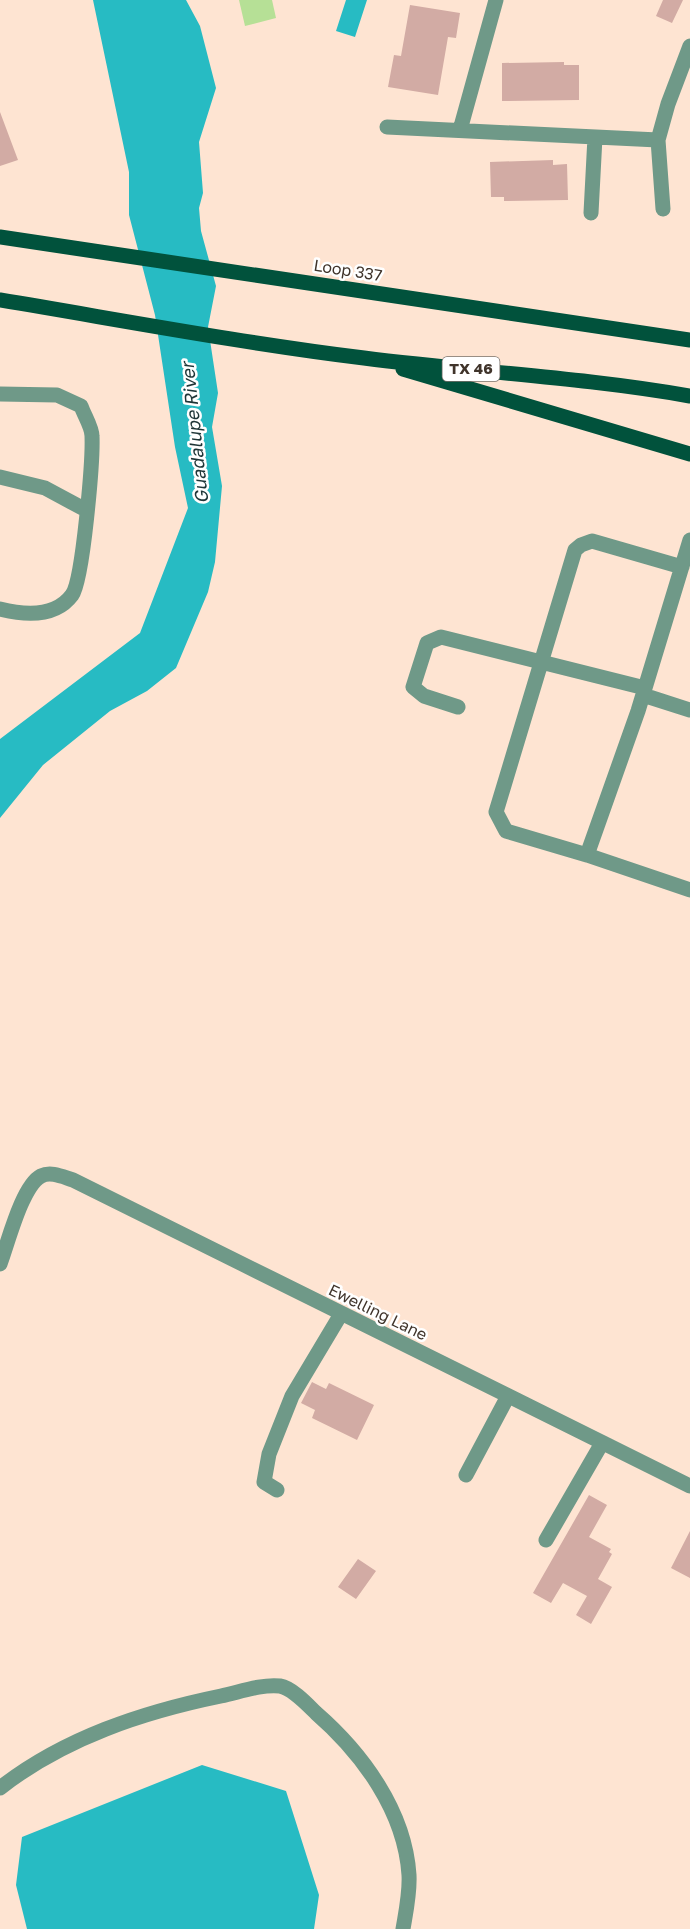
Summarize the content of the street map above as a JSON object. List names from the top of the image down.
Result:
{
  "streets": {
    "main road": ["Loop 337", "TX 46"],
    "street": ["Ewelling Lane"]
  },
  "water": ["Guadalupe River"]
}
